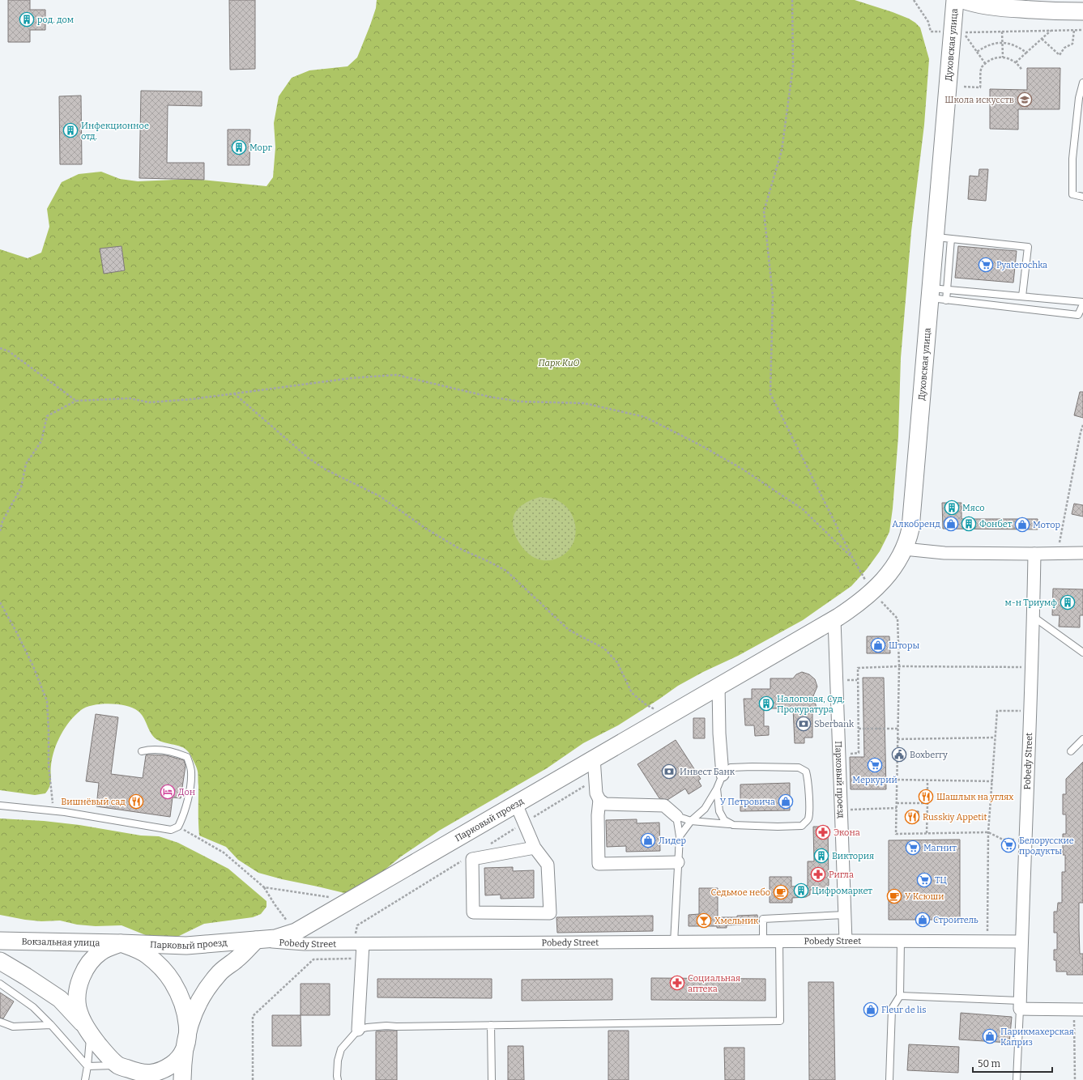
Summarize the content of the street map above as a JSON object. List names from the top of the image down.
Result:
{
  "streets": {
    "street": [
      "Духовская улица",
      "Pobedy Street",
      "Парковый проезд",
      "Вокзальная улица"
    ]
  },
  "crossings": [
    ["Духовская улица", "Парковый проезд"],
    ["Pobedy Street", "Парковый проезд"],
    ["Парковый проезд", "Вокзальная улица"]
  ],
  "parks": ["Парк КиО"],
  "places": {
    "building": [
      "род. дом",
      "Инфекционное отд.",
      "Морг",
      "Мясо",
      "Фонбет",
      "м-н Триумф",
      "Налоговая, Суд, Прокуратура",
      "Виктория",
      "Цифромаркет"
    ],
    "school or university": ["Школа искусств"],
    "supermarket": [
      "Pyaterochka",
      "Меркурий",
      "Белорусские продукты",
      "Магнит",
      "ТЦ"
    ],
    "shop": [
      "Алкобренд",
      "Мотор",
      "Шторы",
      "У Петровича",
      "Лидер",
      "Строитель",
      "Fleur de lis",
      "Парикмахерская Каприз"
    ],
    "bank": ["Sberbank", "Инвест Банк"],
    "public building": ["Boxberry"],
    "hotel": ["Дон"],
    "restaurant": ["Шашлык на углях", "Вишнёвый сад", "Russkiy Appetit"],
    "pharmacy": ["Экона", "Ригла", "Социальная аптека"],
    "cafe": ["Седьмое небо", "У Ксюши"],
    "bar": ["Хмельник"]
  },
  "scale_bar": "50 m"
}
